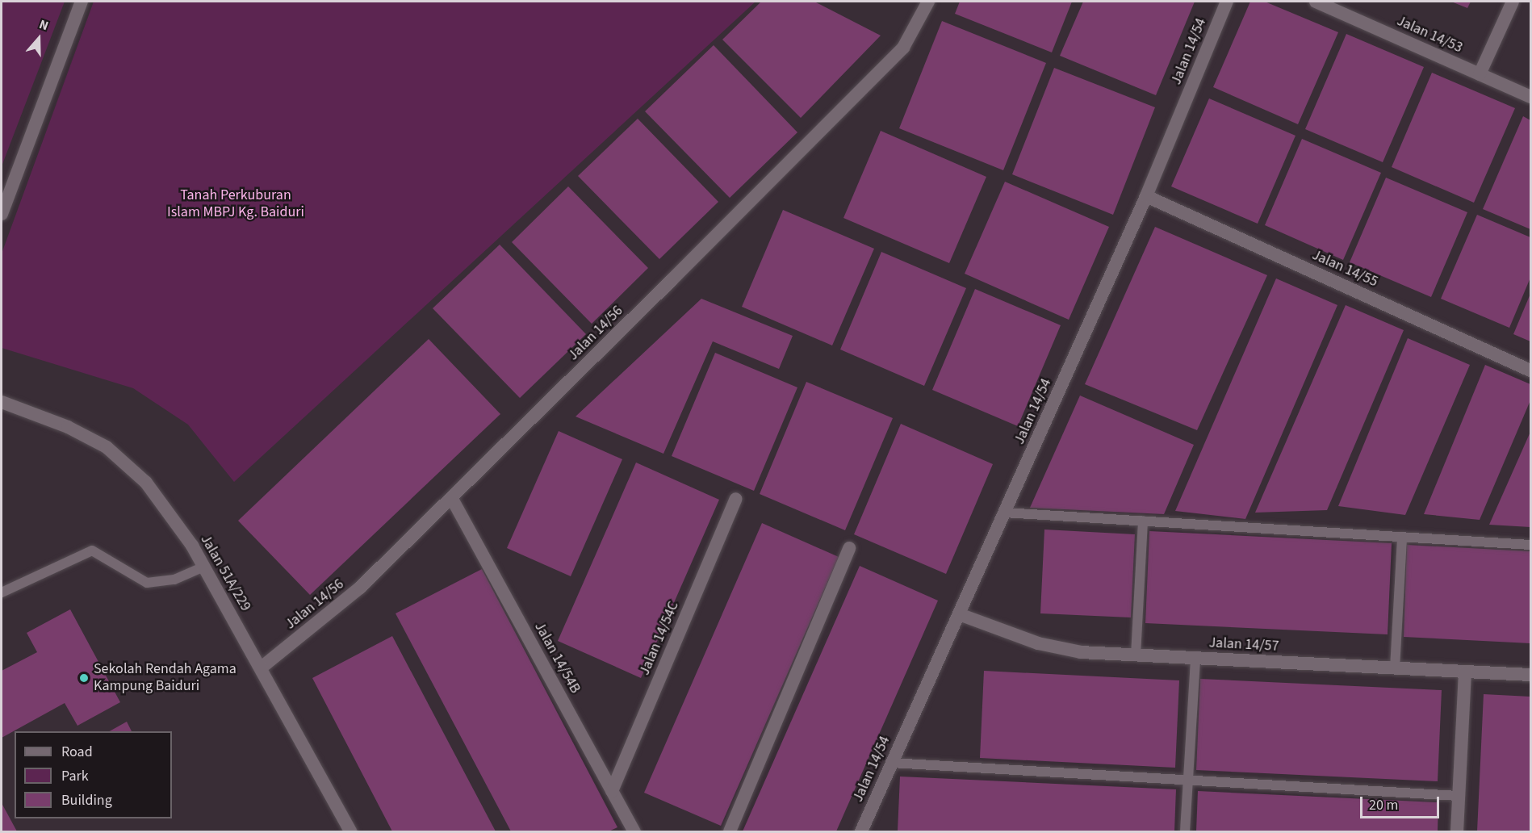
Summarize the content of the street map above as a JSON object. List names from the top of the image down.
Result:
{
  "streets": {
    "street": [
      "Jalan 14/53",
      "Jalan 14/54",
      "Jalan 14/55",
      "Jalan 14/56",
      "Jalan 51A/229",
      "Jalan 14/54C",
      "Jalan 14/57",
      "Jalan 14/54B"
    ]
  },
  "crossings": [
    ["Jalan 14/54", "Jalan 14/55"],
    ["Jalan 14/54", "Jalan 14/57"],
    ["Jalan 14/56", "Jalan 51A/229"],
    ["Jalan 14/56", "Jalan 14/54B"],
    ["Jalan 14/54C", "Jalan 14/54B"]
  ],
  "parks": ["Tanah Perkuburan Islam MBPJ Kg. Baiduri"],
  "places": ["Sekolah Rendah Agama Kampung Baiduri"],
  "legend": ["Road", "Park", "Building"],
  "scale_bar": "20 m",
  "north": "top"
}
